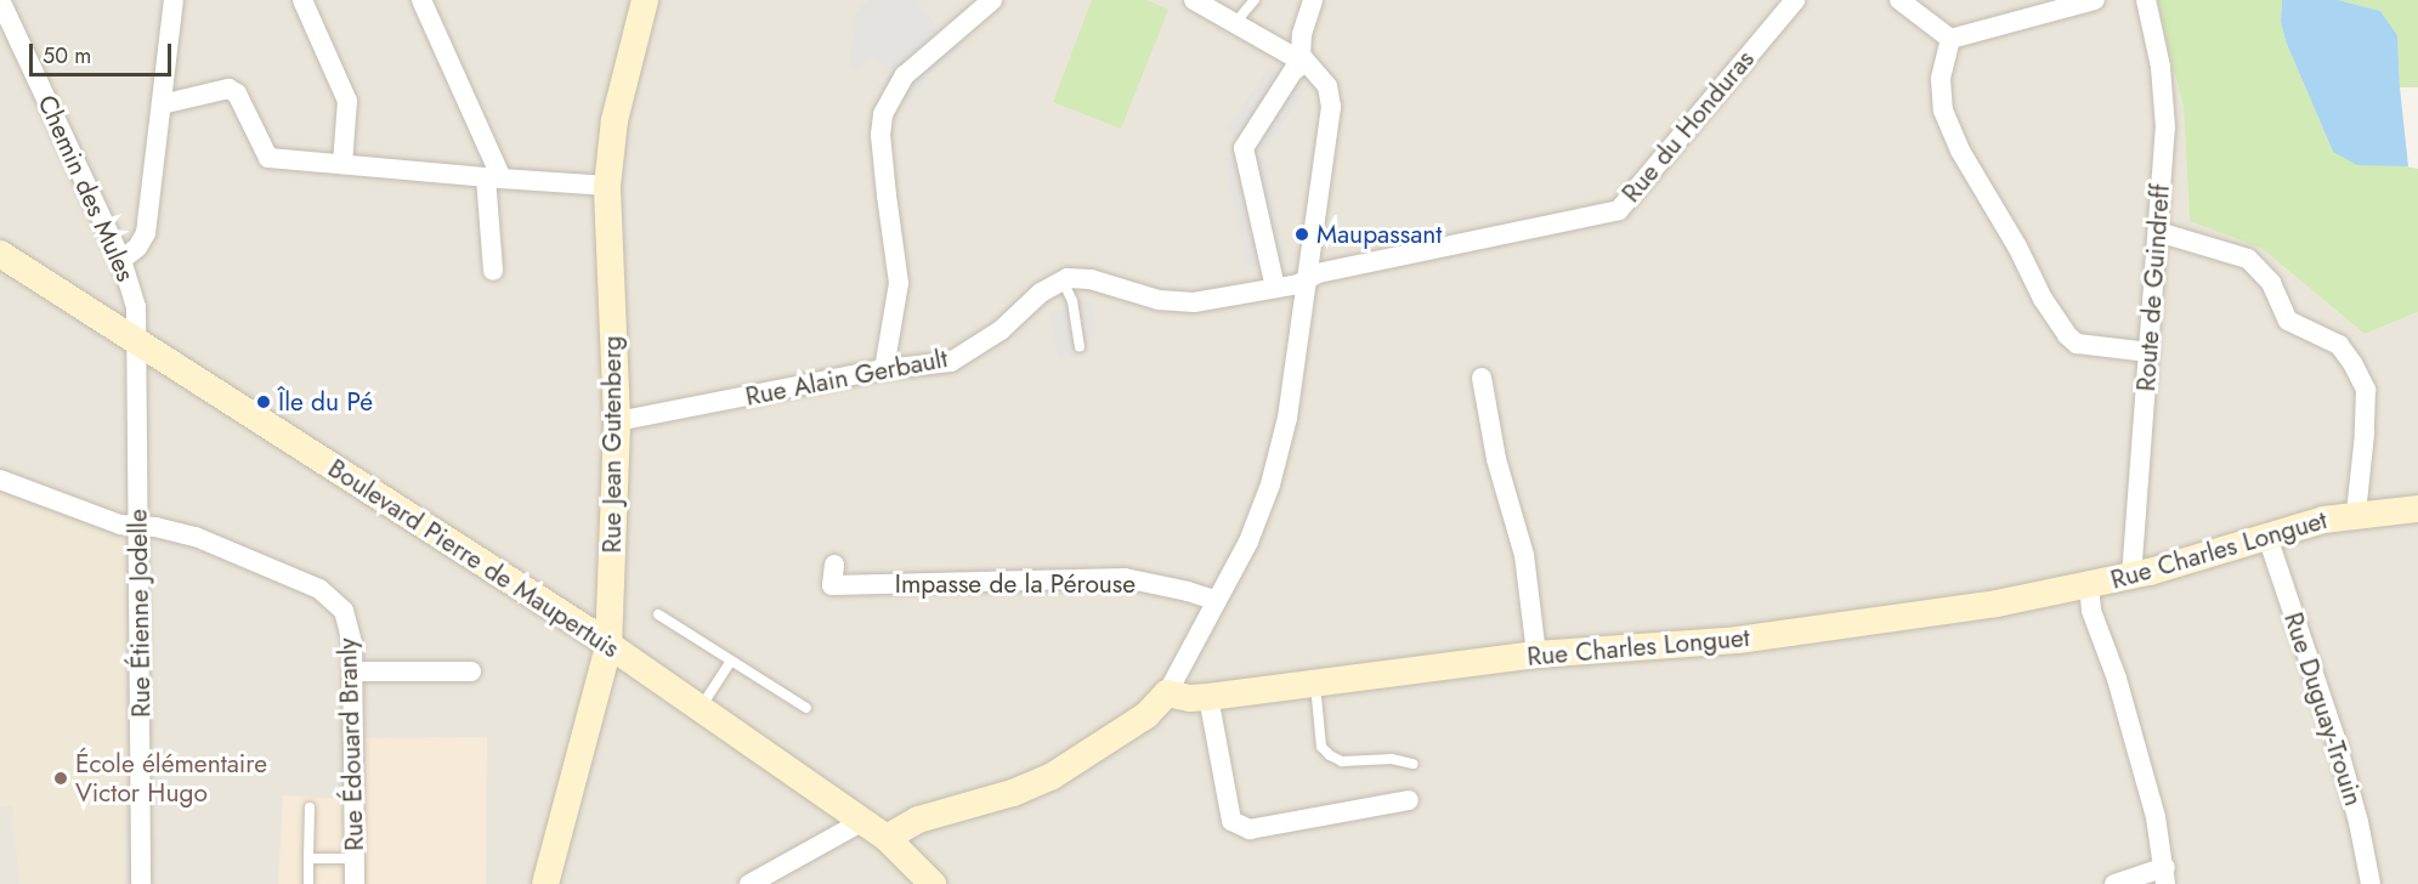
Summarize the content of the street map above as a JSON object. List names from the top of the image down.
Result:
{
  "streets": {
    "street": [
      "Rue du Honduras",
      "Chemin des Mules",
      "Route de Guindreff",
      "Rue Alain Gerbault",
      "Rue Jean Gutenberg",
      "Rue Charles Longuet",
      "Boulevard Pierre de Maupertuis",
      "Impasse de la Pérouse",
      "Rue Étienne Jodelle",
      "Rue Duguay-Trouin",
      "Rue Édouard Branly"
    ]
  },
  "crossings": [
    ["Chemin des Mules", "Boulevard Pierre de Maupertuis"],
    ["Chemin des Mules", "Rue Étienne Jodelle"],
    ["Route de Guindreff", "Rue Charles Longuet"],
    ["Rue Alain Gerbault", "Rue Jean Gutenberg"],
    ["Rue Jean Gutenberg", "Boulevard Pierre de Maupertuis"],
    ["Rue Charles Longuet", "Rue Duguay-Trouin"],
    ["Boulevard Pierre de Maupertuis", "Rue Étienne Jodelle"],
    ["Rue Étienne Jodelle", "Rue Édouard Branly"]
  ],
  "places": ["Maupassant", "Île du Pé", "École élémentaire Victor Hugo"],
  "scale_bar": "50 m"
}
